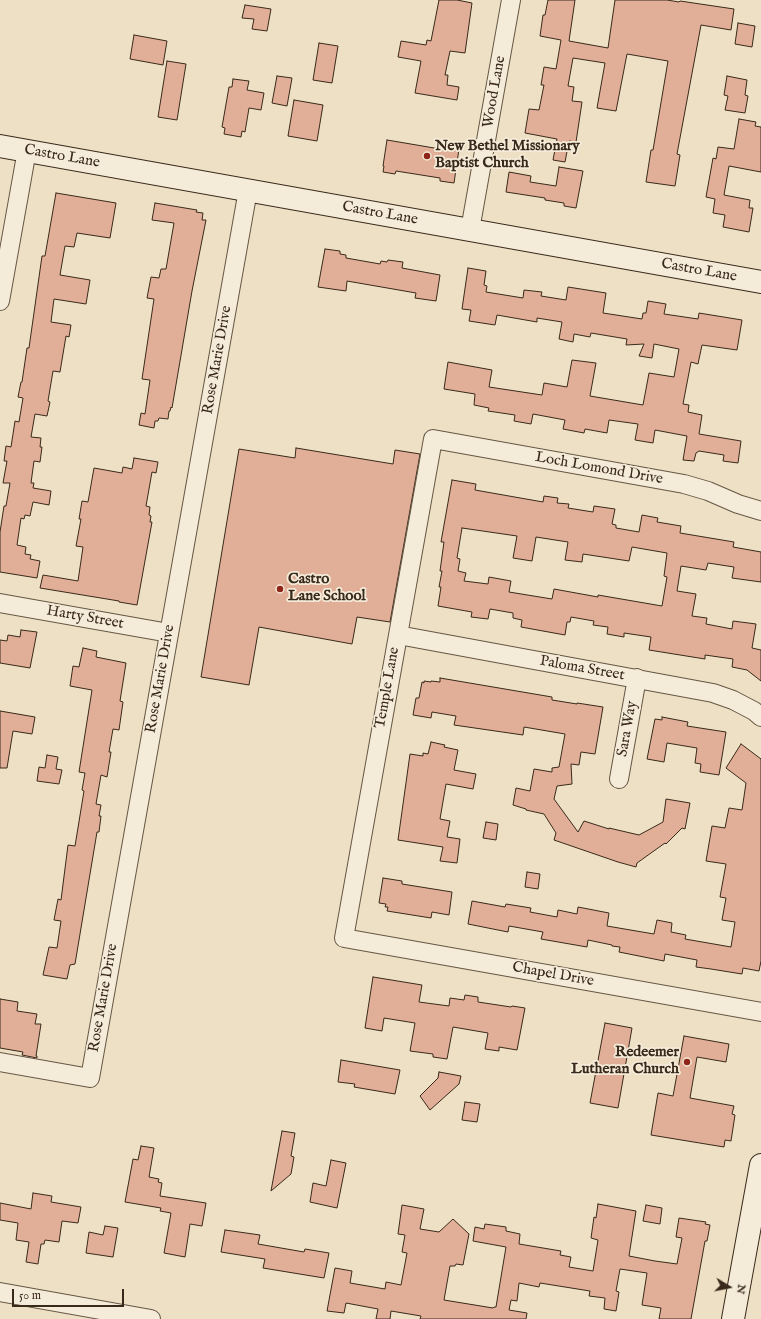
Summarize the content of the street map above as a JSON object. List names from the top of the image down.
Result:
{
  "streets": {
    "street": [
      "Wood Lane",
      "Castro Lane",
      "Rose Marie Drive",
      "Loch Lomond Drive",
      "Harty Street",
      "Paloma Street",
      "Temple Lane",
      "Sara Way",
      "Chapel Drive"
    ]
  },
  "crossings": [
    ["Wood Lane", "Castro Lane"],
    ["Castro Lane", "Rose Marie Drive"],
    ["Rose Marie Drive", "Harty Street"],
    ["Loch Lomond Drive", "Temple Lane"],
    ["Paloma Street", "Temple Lane"],
    ["Paloma Street", "Sara Way"],
    ["Temple Lane", "Chapel Drive"]
  ],
  "places": ["New Bethel Missionary Baptist Church", "Castro Lane School", "Redeemer Lutheran Church"],
  "scale_bar": "50 m",
  "north": "right"
}
